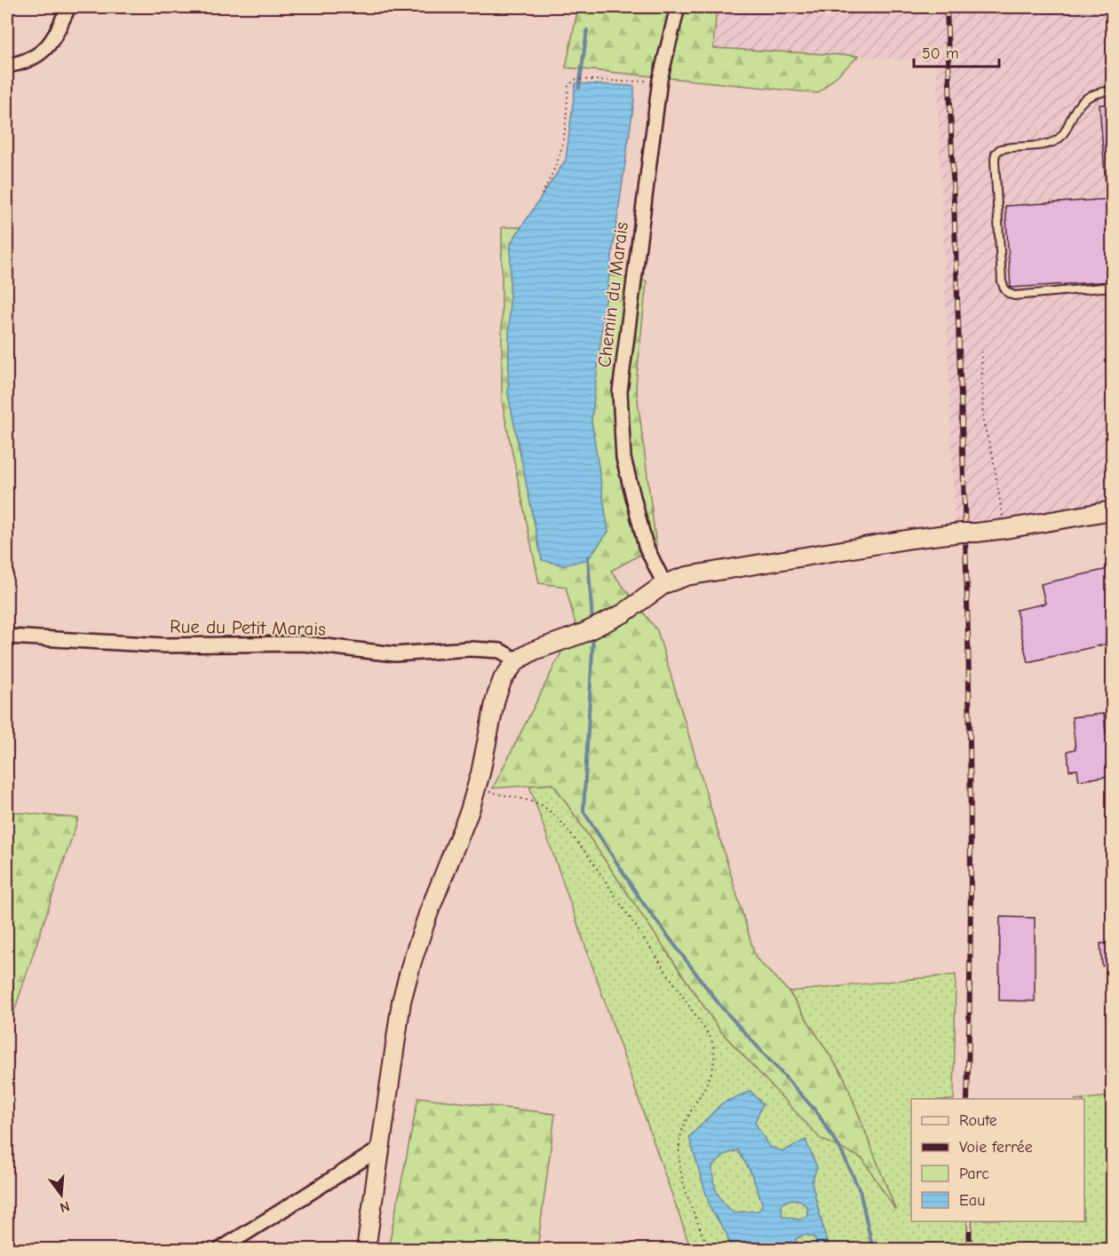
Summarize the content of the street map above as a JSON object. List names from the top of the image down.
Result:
{
  "streets": {
    "street": ["Chemin du Marais", "Rue du Petit Marais"]
  },
  "legend": [
    "Route",
    "Voie ferrée",
    "Parc",
    "Eau"
  ],
  "scale_bar": "50 m",
  "north": "bottom"
}
